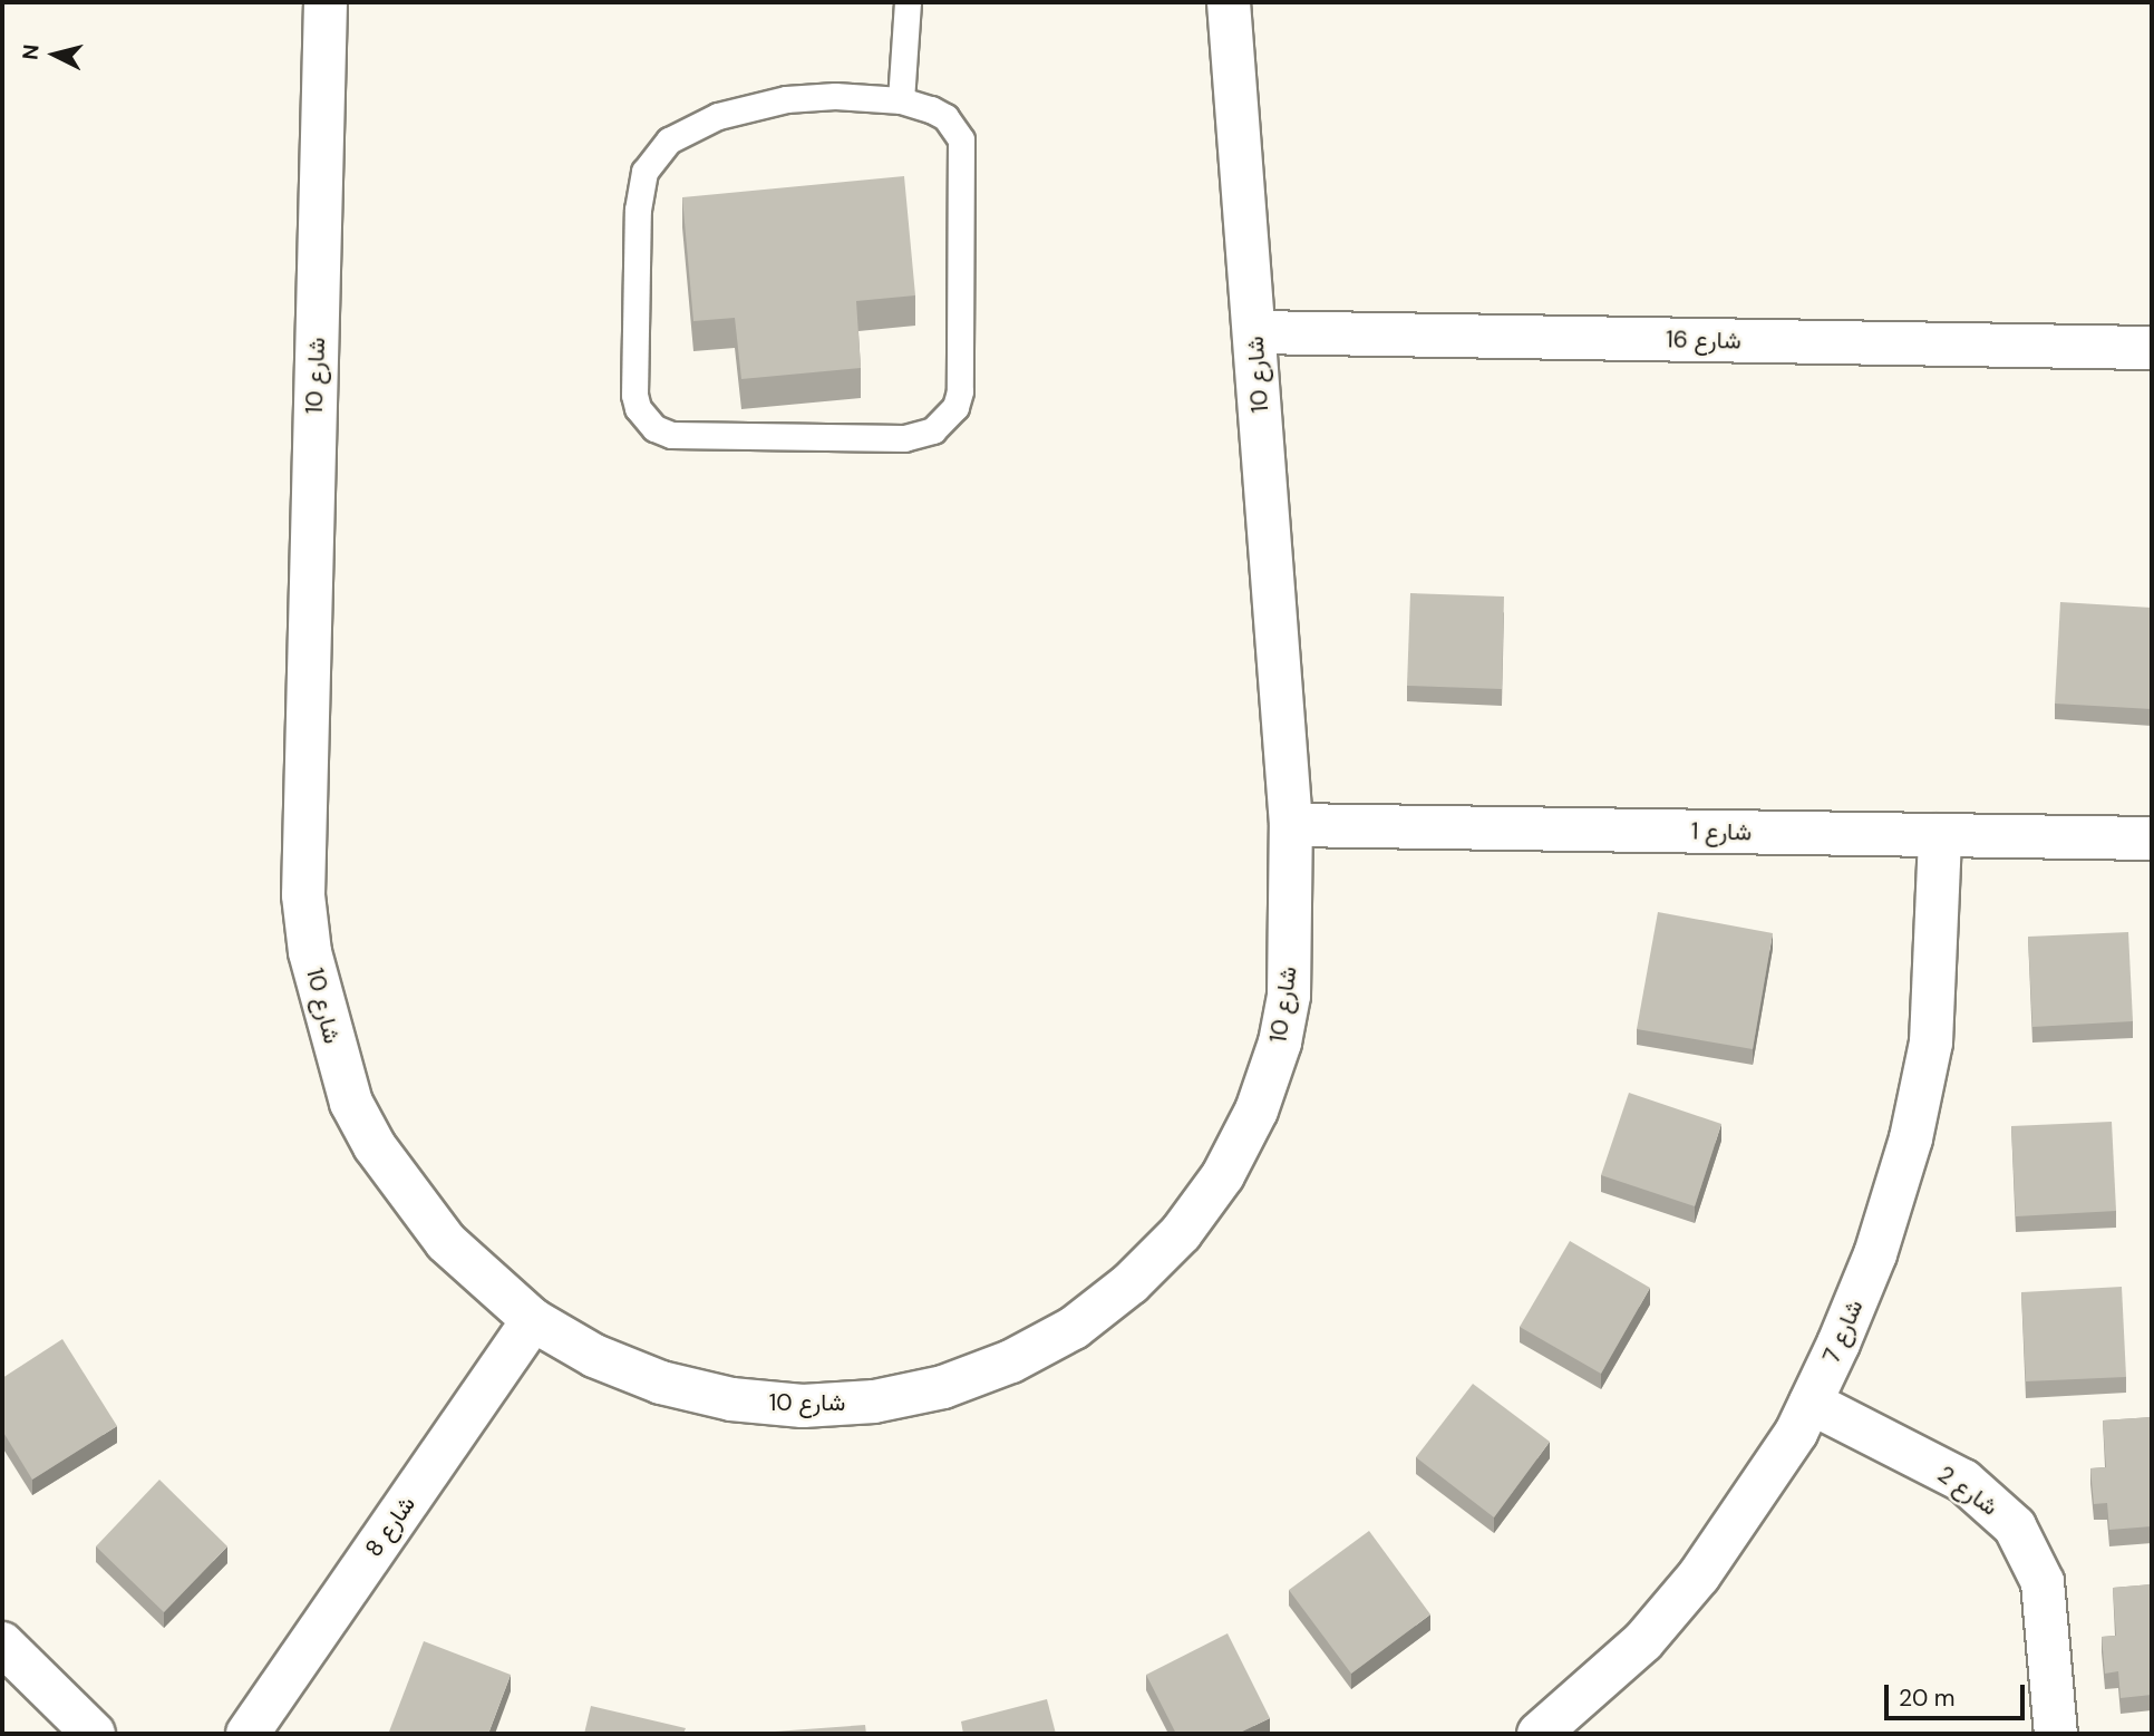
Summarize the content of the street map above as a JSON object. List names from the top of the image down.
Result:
{
  "streets": {
    "street": [
      "شارع 16",
      "شارع 10",
      "شارع 1",
      "شارع 7",
      "شارع 2",
      "شارع 8"
    ]
  },
  "crossings": [
    ["شارع 16", "شارع 10"],
    ["شارع 10", "شارع 1"],
    ["شارع 10", "شارع 8"],
    ["شارع 1", "شارع 7"],
    ["شارع 7", "شارع 2"]
  ],
  "scale_bar": "20 m",
  "north": "left"
}
